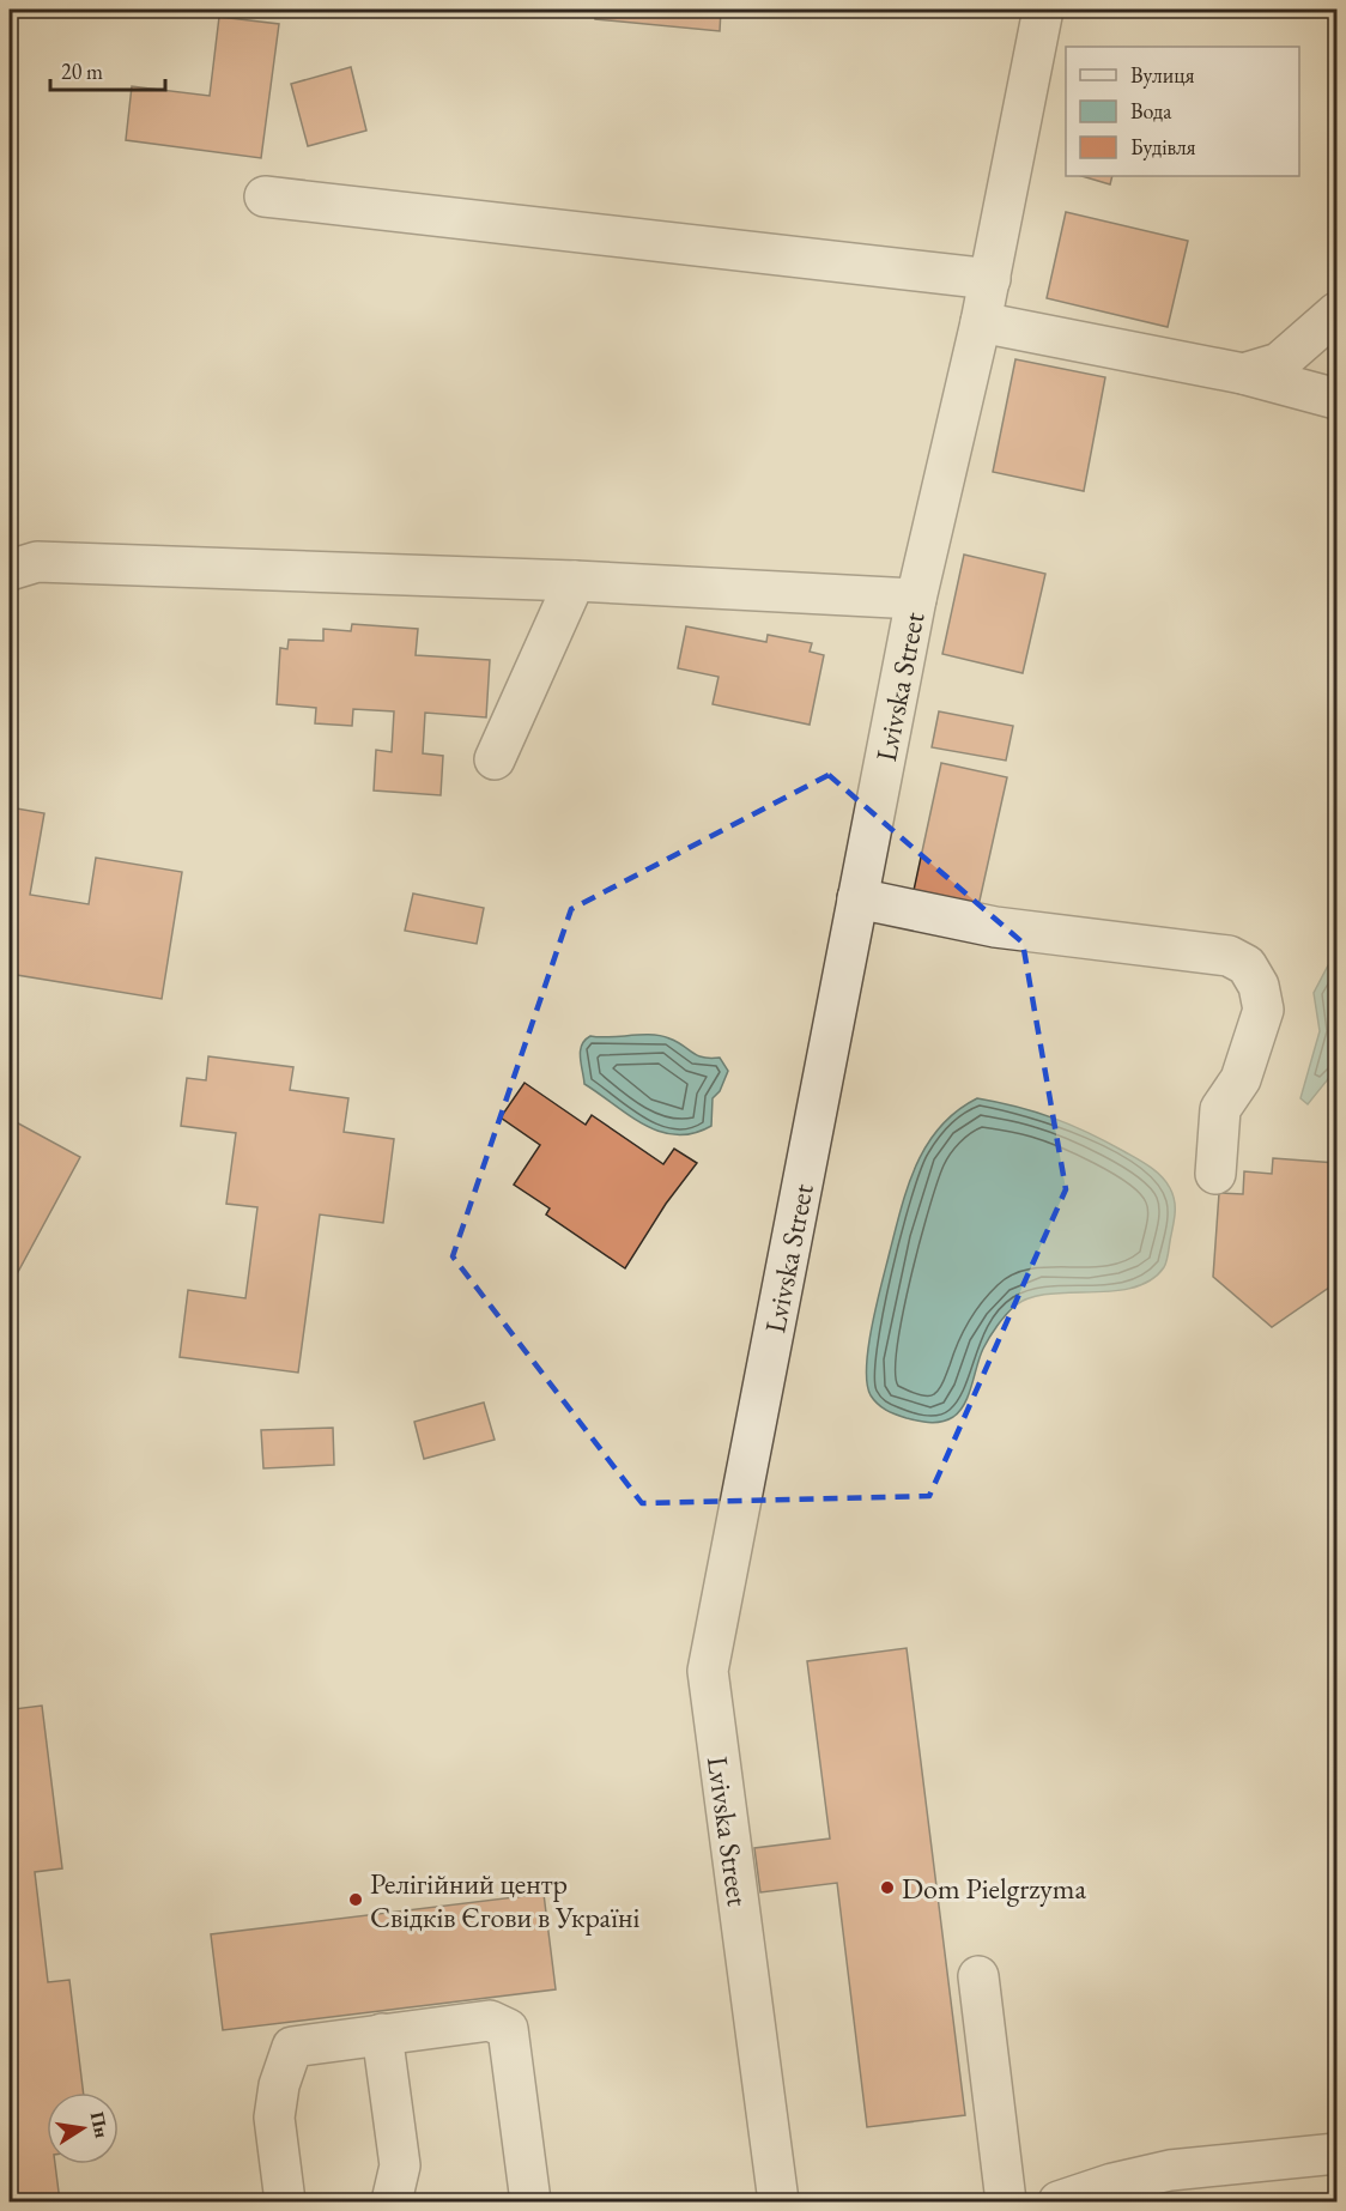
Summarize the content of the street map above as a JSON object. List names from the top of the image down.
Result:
{
  "streets": {
    "street": ["Lvivska Street"]
  },
  "places": ["Dom Pielgrzyma", "Релігійний центр Свідків Єгови в Україні"],
  "legend": ["Вулиця", "Вода", "Будівля"],
  "scale_bar": "20 m",
  "north": "right"
}
